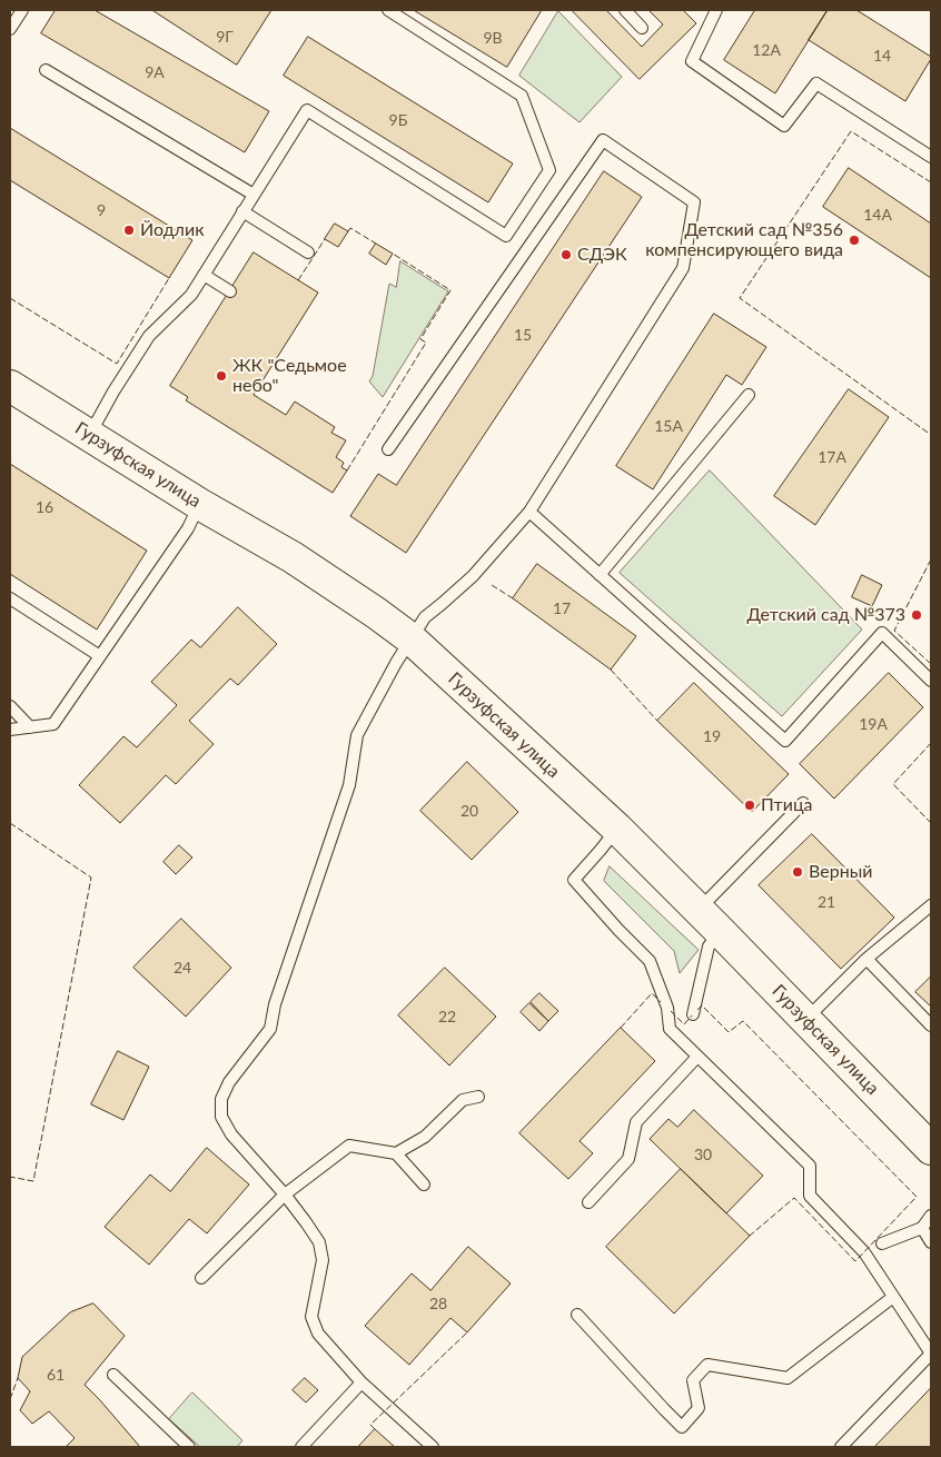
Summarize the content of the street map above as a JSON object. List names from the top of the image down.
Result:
{
  "streets": {
    "main road": ["Гурзуфская улица"]
  },
  "places": [
    "Йодлик",
    "Детский сад №356 компенсирующего вида",
    "СДЭК",
    "ЖК \"Седьмое небо\"",
    "Детский сад №373",
    "Птица",
    "Верный"
  ],
  "house_numbers": [
    "9Г",
    "9В",
    "12А",
    "14",
    "9А",
    "9Б",
    "9",
    "14А",
    "15",
    "15А",
    "17А",
    "16",
    "17",
    "19А",
    "19",
    "20",
    "21",
    "24",
    "22",
    "30",
    "28",
    "61"
  ]
}
